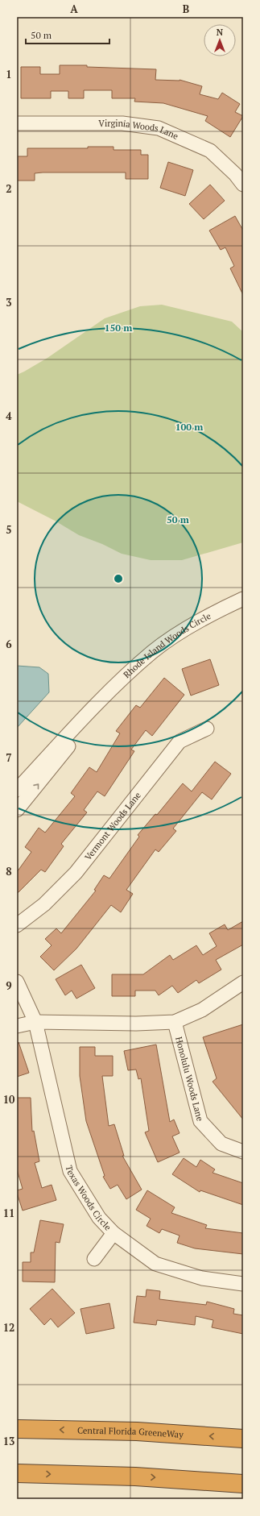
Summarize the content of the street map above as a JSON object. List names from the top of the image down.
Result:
{
  "streets": {
    "highway": ["Central Florida GreeneWay"],
    "street": [
      "Virginia Woods Lane",
      "Rhode Island Woods Circle",
      "Vermont Woods Lane",
      "Honolulu Woods Lane",
      "Texas Woods Circle"
    ]
  },
  "scale_bar": "50 m",
  "north": "top",
  "grid": {
    "columns": ["A", "B"],
    "rows": [
      "1",
      "2",
      "3",
      "4",
      "5",
      "6",
      "7",
      "8",
      "9",
      "10",
      "11",
      "12",
      "13"
    ]
  },
  "rings": ["150 m", "100 m", "50 m"]
}
